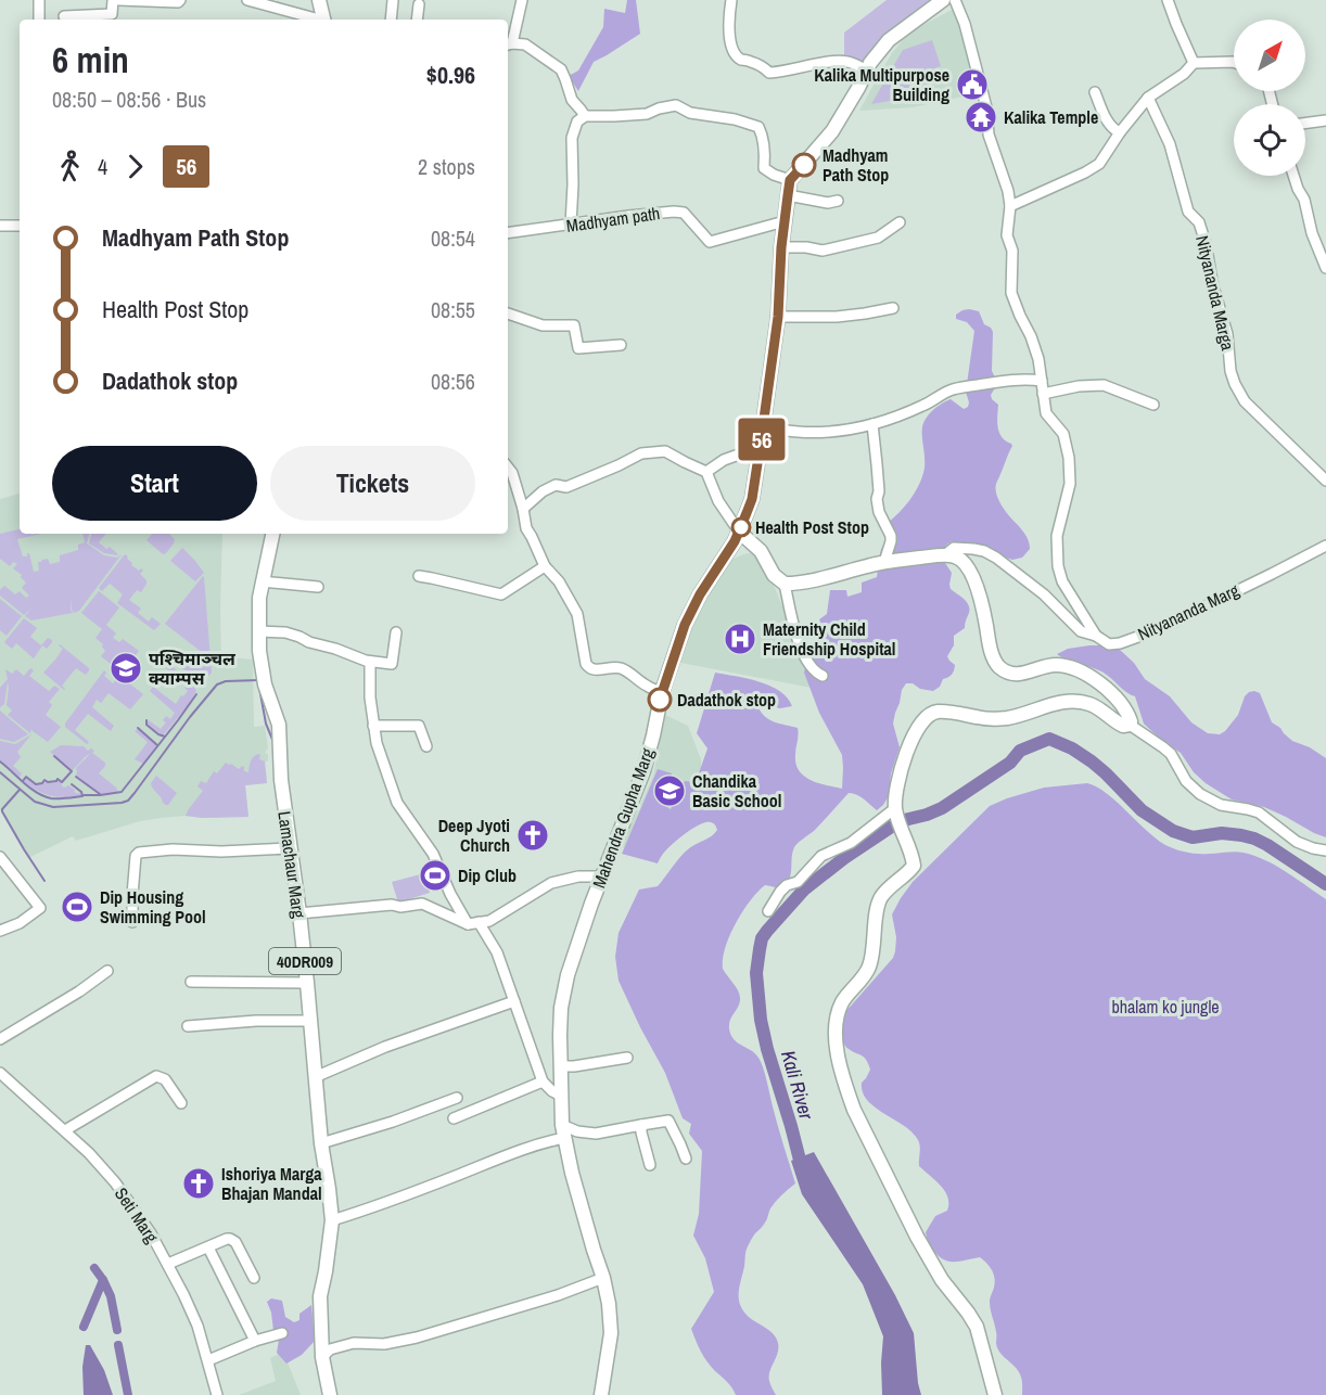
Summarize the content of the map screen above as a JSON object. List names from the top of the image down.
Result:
{
  "streets": {
    "main road": ["Mahendra Gupha Marg", "Lamachaur Marg", "40DR009"],
    "street": [
      "Madhyam path",
      "Nityananda Marga",
      "Nityananda Marg",
      "Seti Marg"
    ]
  },
  "crossings": [
    ["Madhyam path", "Mahendra Gupha Marg"]
  ],
  "water": ["Kali River"],
  "parks": ["bhalam ko jungle"],
  "places": {
    "public building": ["Kalika Multipurpose Building"],
    "temple": ["Kalika Temple"],
    "other": ["Madhyam Path Stop", "Health Post Stop", "Dadathok stop"],
    "hospital": ["Maternity Child Friendship Hospital"],
    "school or university": ["पश्‍चिमाञ्‍चल क्याम्पस", "Chandika Basic School"],
    "church": ["Deep Jyoti Church", "Ishoriya Marga Bhajan Mandal"],
    "sports": ["Dip Club", "Dip Housing Swimming Pool"]
  },
  "lines": ["bus line 56"],
  "north": "top right",
  "page": {
    "on_map": "56",
    "heading": ["6 min", "08:50 – 08:56 · Bus", "$0.96"],
    "legs": ["4", "56", "2 stops"],
    "list": [
      {
        "name": "Madhyam Path Stop",
        "value": "08:54"
      },
      {
        "name": "Health Post Stop",
        "value": "08:55"
      },
      {
        "name": "Dadathok stop",
        "value": "08:56"
      }
    ],
    "buttons": ["Start", "Tickets"]
  }
}
